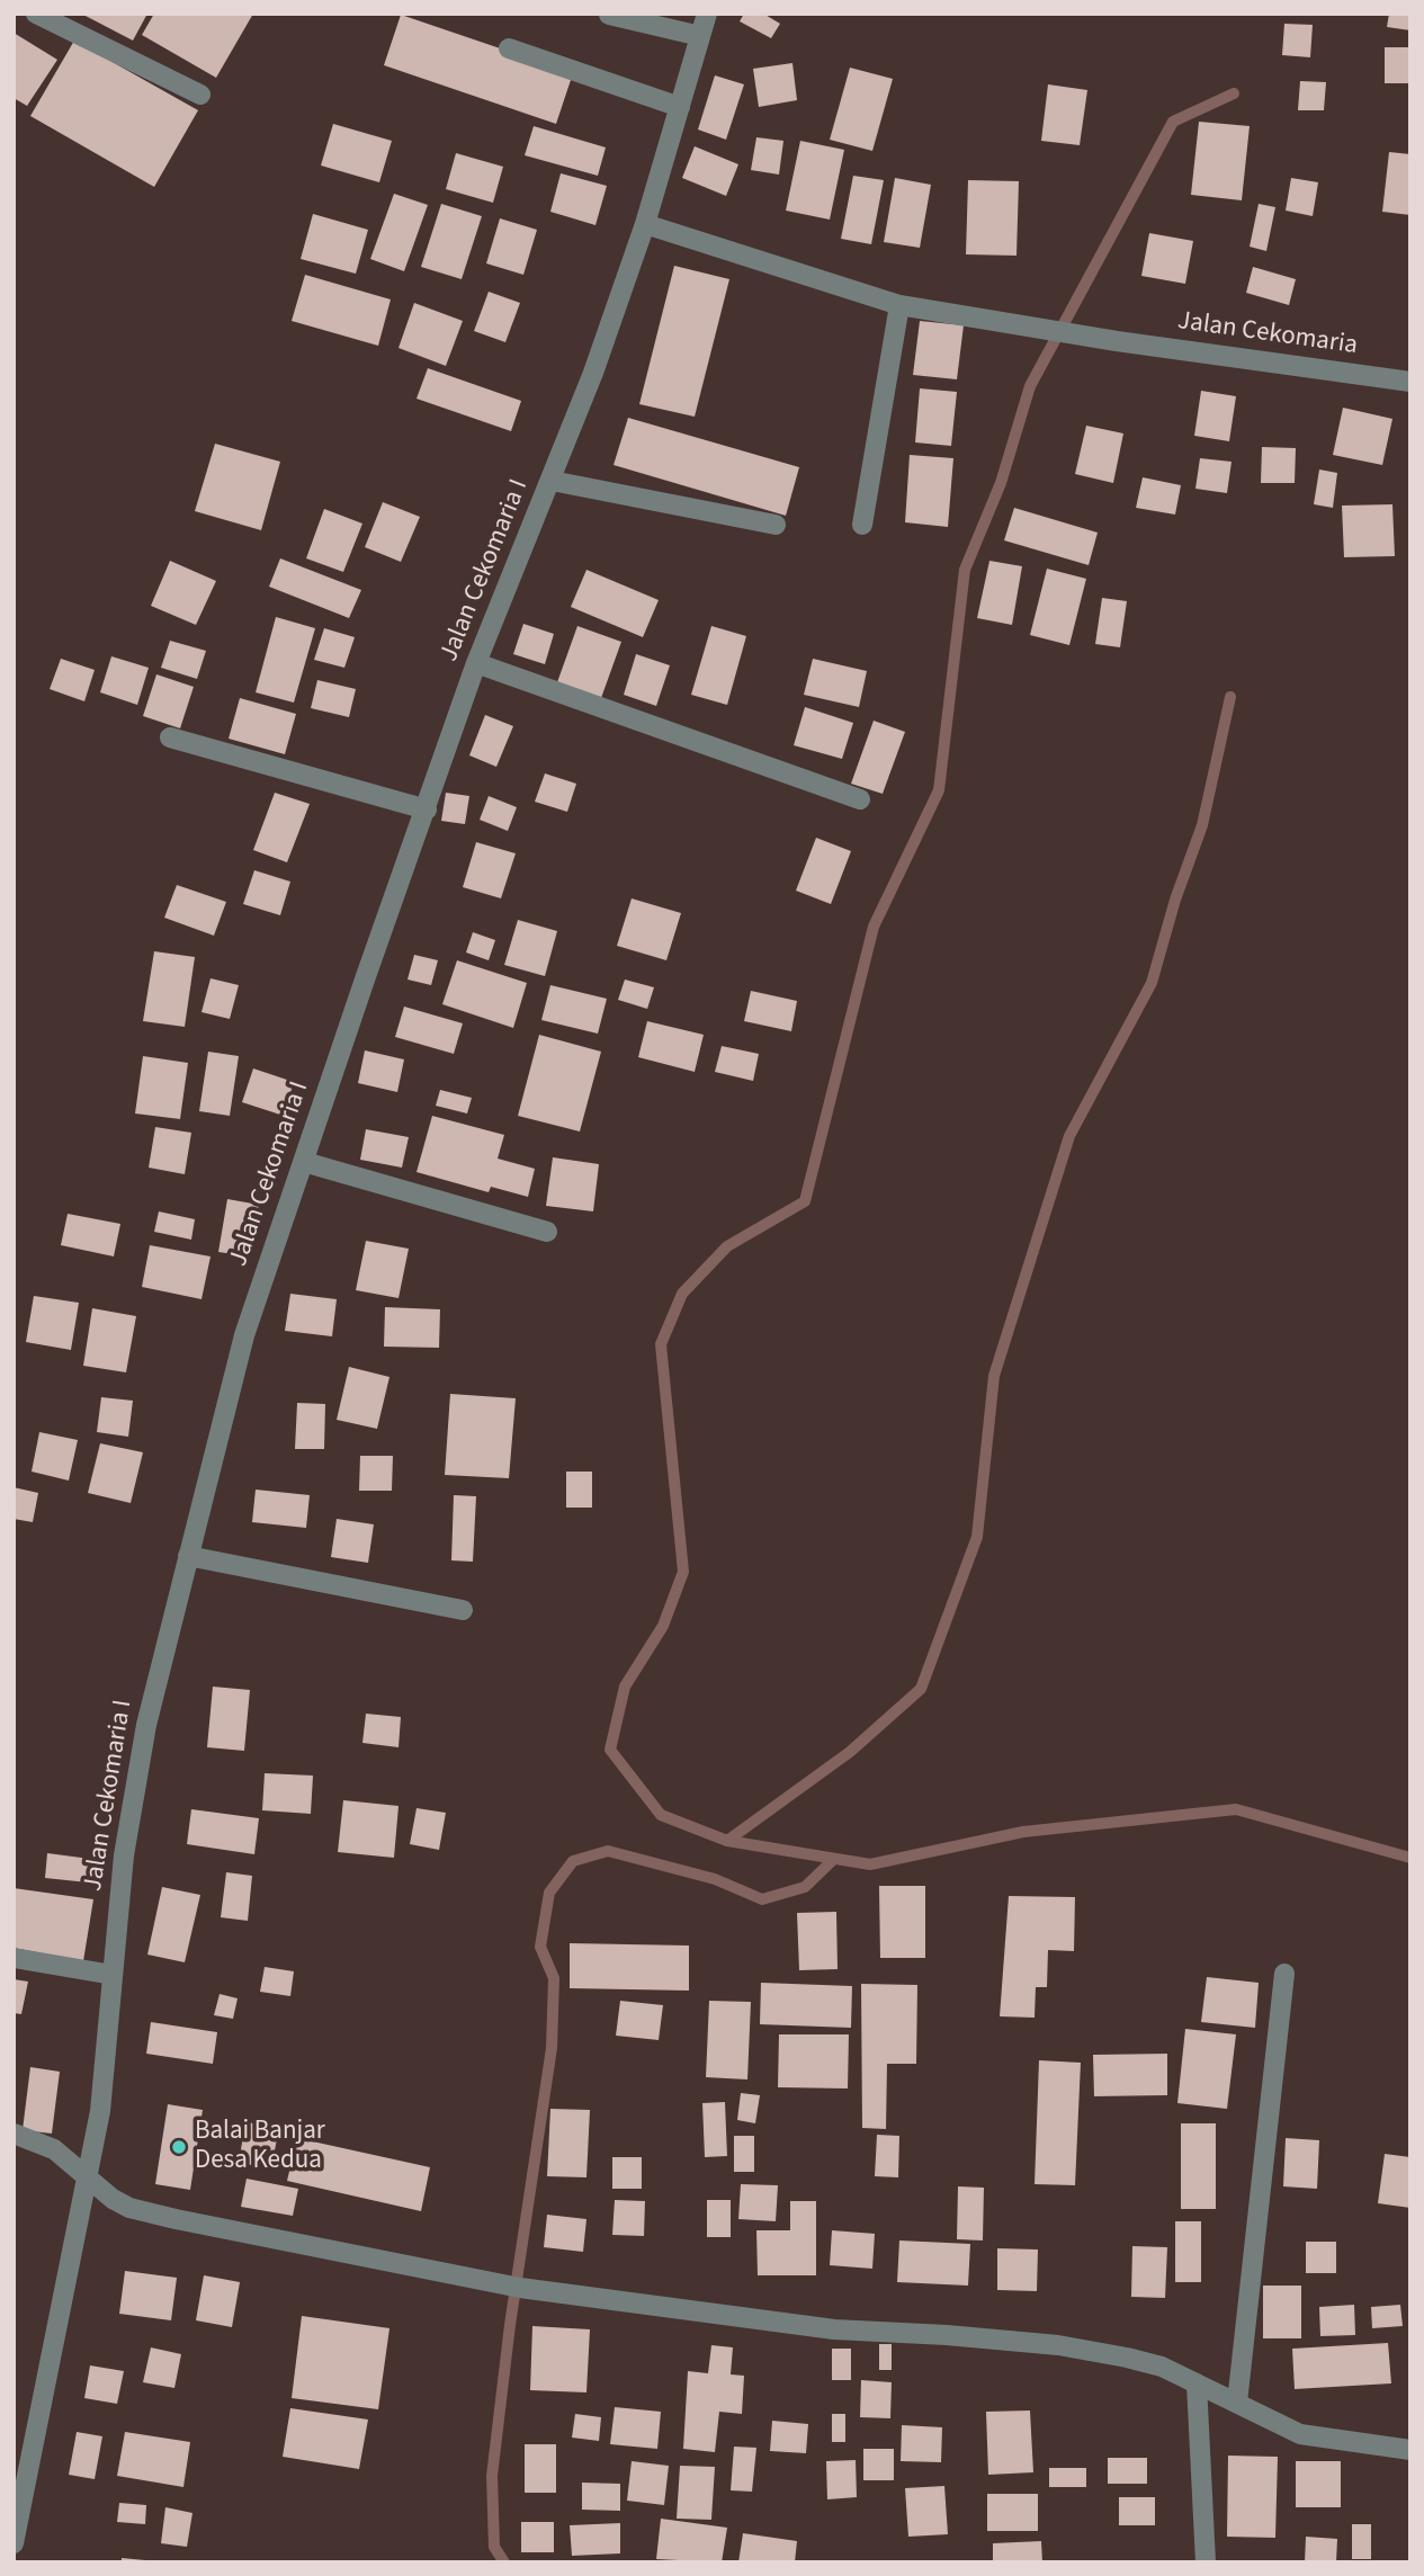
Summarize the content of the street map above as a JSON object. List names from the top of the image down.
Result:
{
  "streets": {
    "street": ["Jalan Cekomaria", "Jalan Cekomaria I"]
  },
  "crossings": [
    ["Jalan Cekomaria", "Jalan Cekomaria I"]
  ],
  "places": ["Balai Banjar Desa Kedua"]
}
